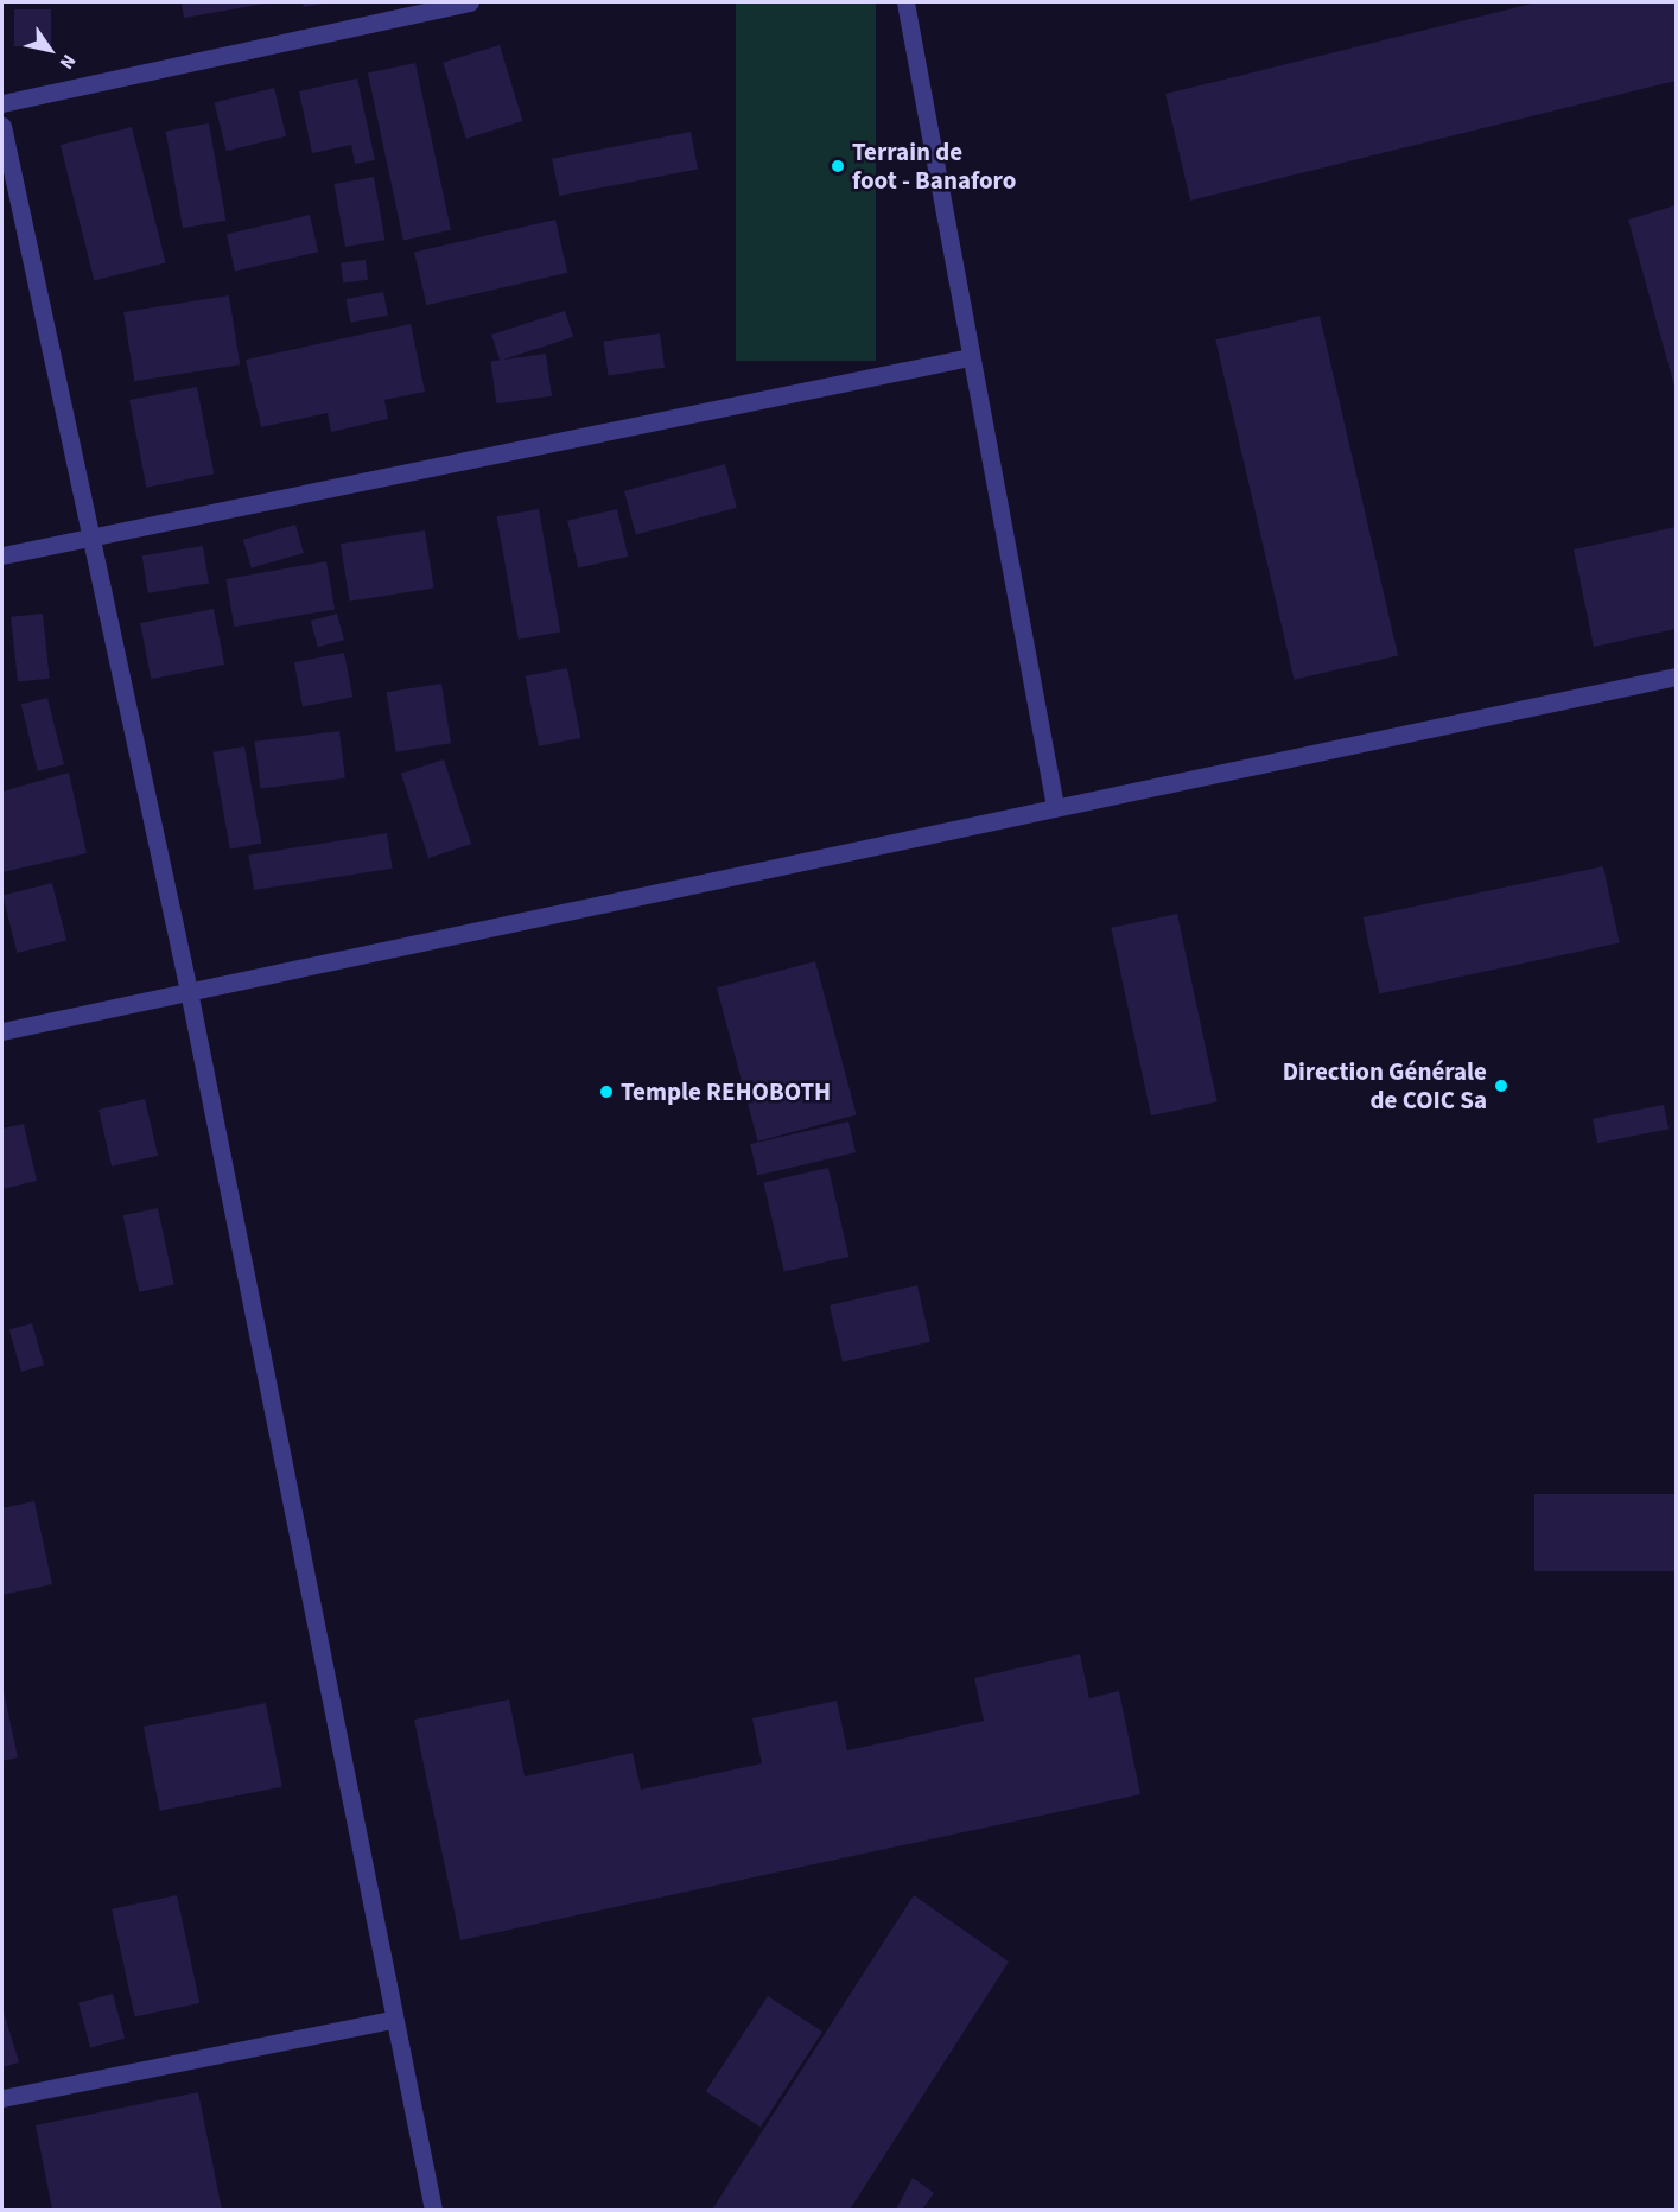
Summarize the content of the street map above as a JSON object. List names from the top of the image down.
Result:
{
  "places": ["Terrain de foot - Banaforo", "Direction Générale de COIC Sa", "Temple REHOBOTH"],
  "north": "bottom right"
}
